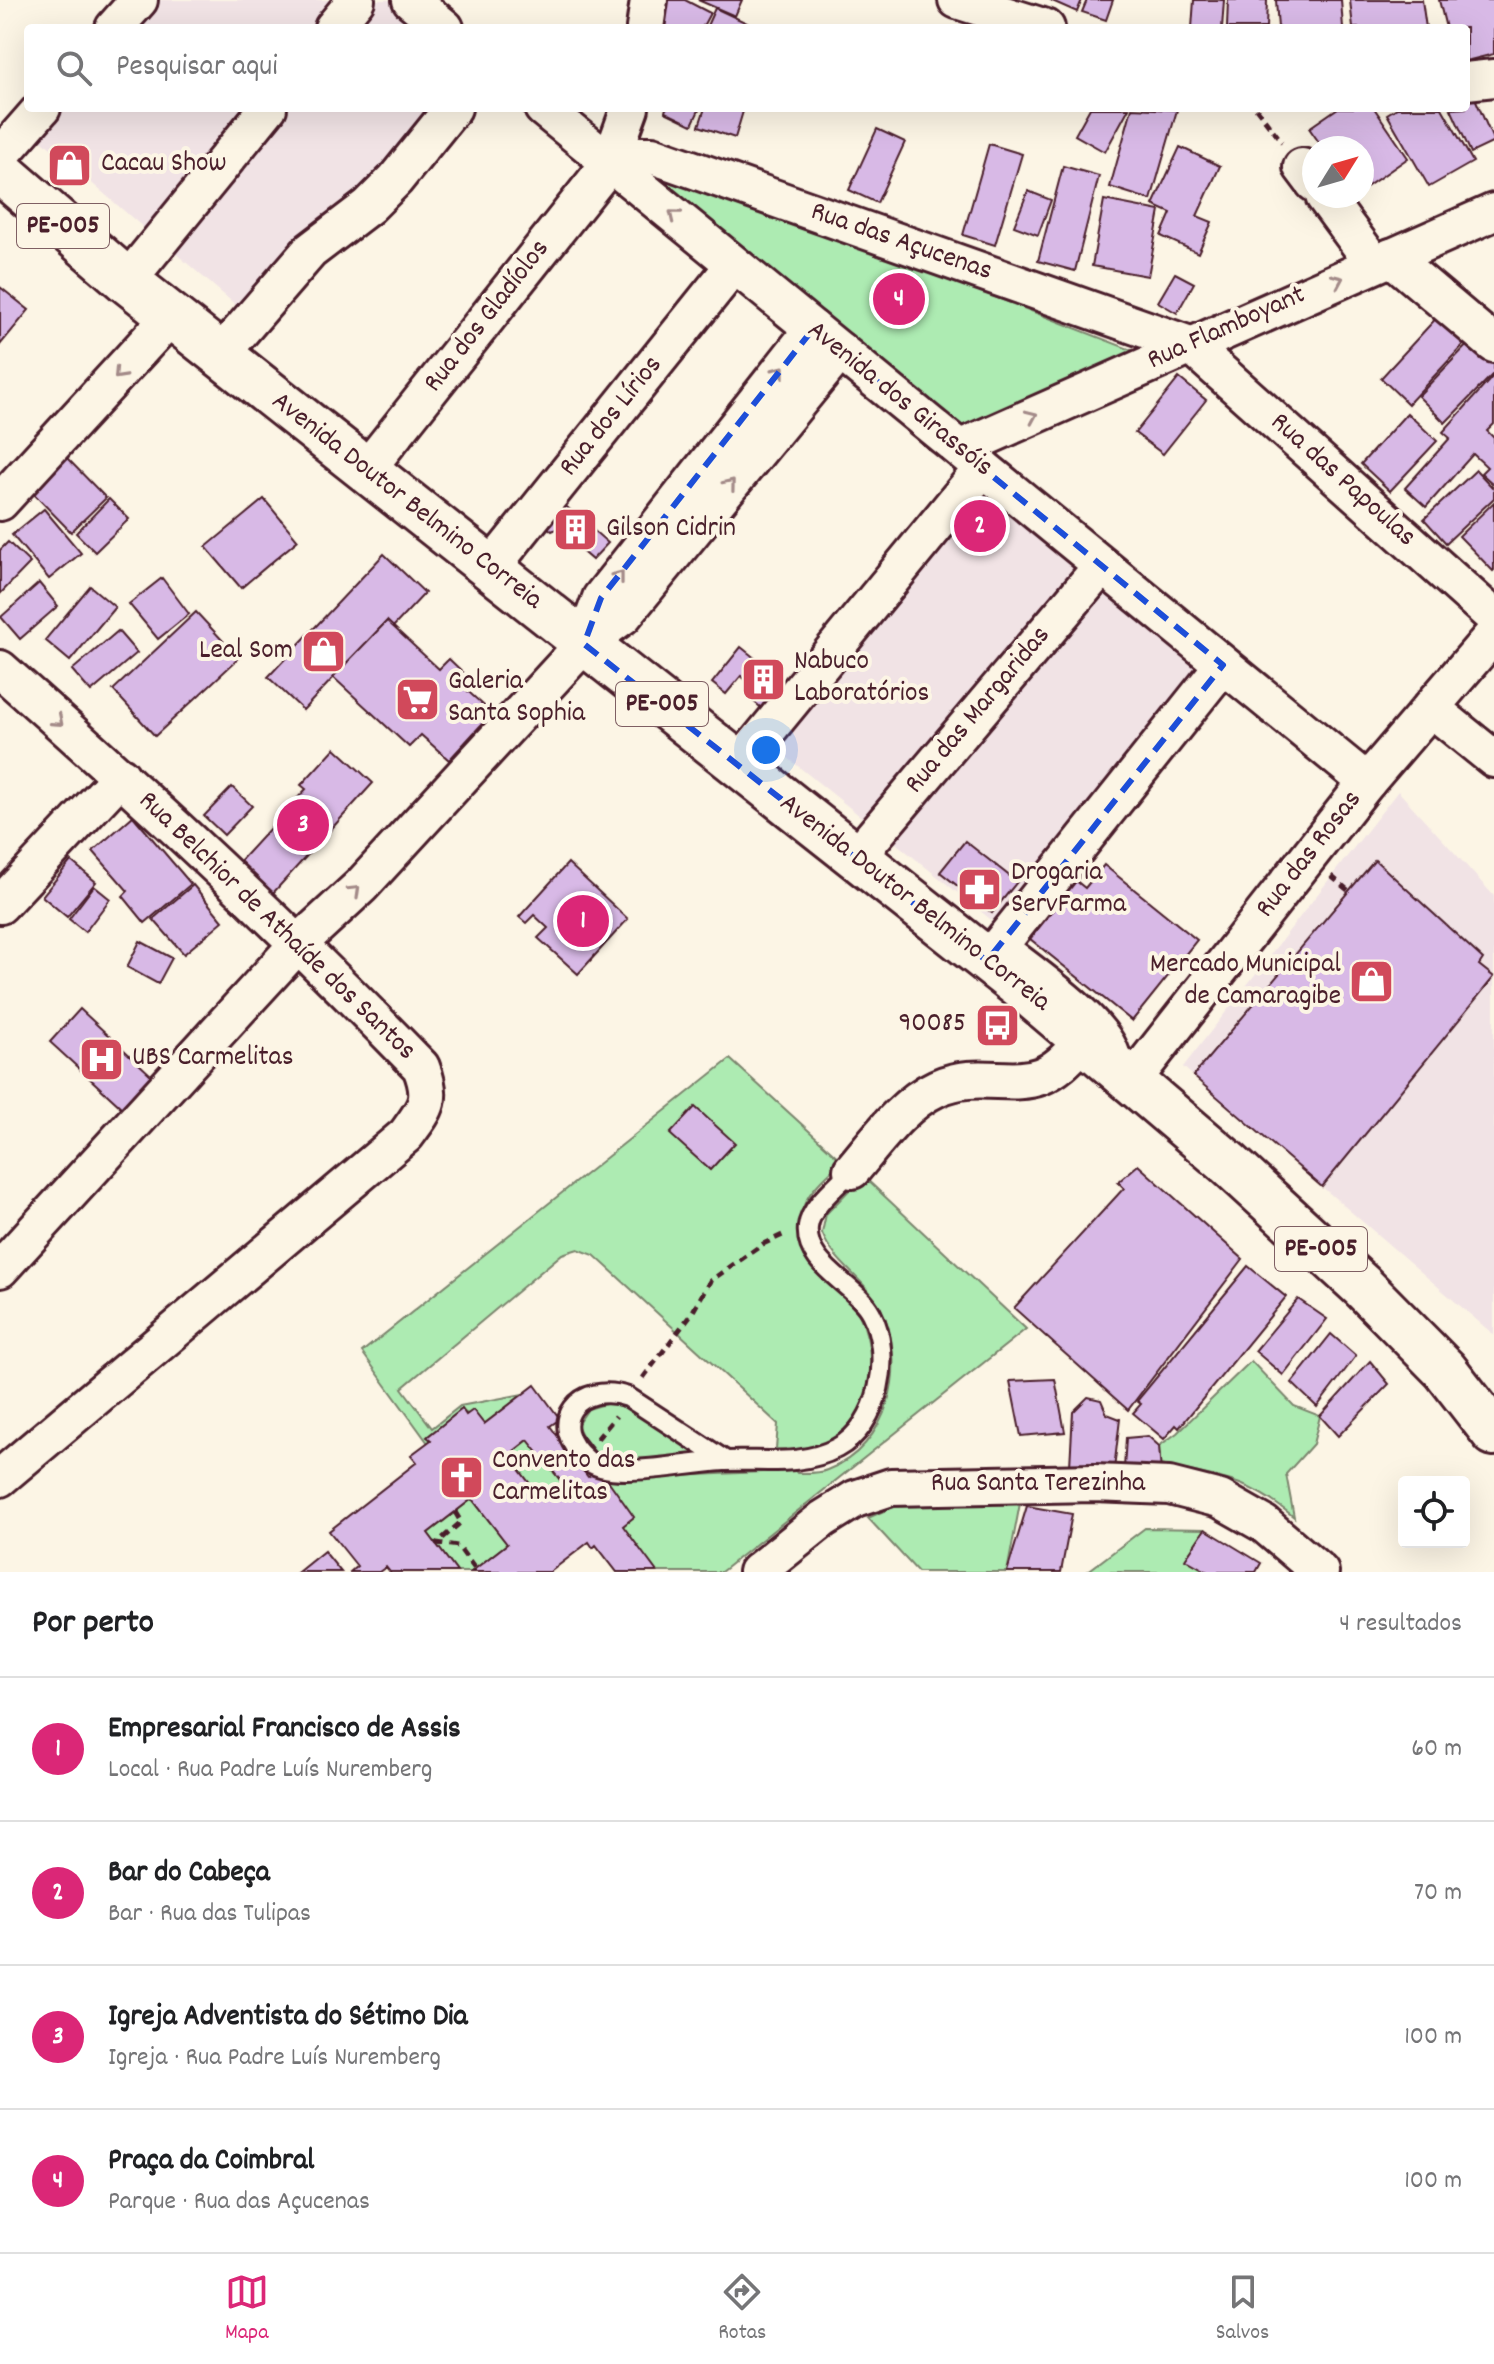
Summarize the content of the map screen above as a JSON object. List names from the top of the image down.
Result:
{
  "streets": {
    "main road": ["PE-005", "Avenida Doutor Belmino Correia"],
    "street": [
      "Rua das Açucenas",
      "Rua dos Gladíolos",
      "Rua Flamboyant",
      "Avenida dos Girassóis",
      "Rua dos Lírios",
      "Rua das Papoulas",
      "Rua das Margaridas",
      "Rua das Rosas",
      "Rua Belchior de Athaíde dos Santos",
      "Rua Santa Terezinha"
    ]
  },
  "crossings": [
    ["Rua das Açucenas", "Rua dos Gladíolos"],
    ["Rua das Açucenas", "Rua Flamboyant"],
    ["Rua das Açucenas", "Avenida dos Girassóis"],
    ["Rua das Açucenas", "Rua das Papoulas"],
    ["Rua dos Gladíolos", "Avenida dos Girassóis"],
    ["Rua dos Gladíolos", "Avenida Doutor Belmino Correia"],
    ["Rua Flamboyant", "Avenida dos Girassóis"],
    ["Rua Flamboyant", "Rua das Papoulas"],
    ["Avenida dos Girassóis", "Rua dos Lírios"],
    ["Avenida dos Girassóis", "Rua das Margaridas"],
    ["Avenida dos Girassóis", "Rua das Rosas"],
    ["Rua dos Lírios", "Avenida Doutor Belmino Correia"],
    ["Avenida Doutor Belmino Correia", "Rua das Margaridas"],
    ["Avenida Doutor Belmino Correia", "Rua das Rosas"]
  ],
  "one_way": ["Rua Flamboyant"],
  "places": {
    "shop": ["Cacau Show", "Leal Som", "Mercado Municipal de Camaragibe"],
    "building": ["Gilson Cidrin", "Nabuco Laboratórios"],
    "supermarket": ["Galeria Santa Sophia"],
    "pharmacy": ["Drogaria ServFarma"],
    "bus stop": ["90085"],
    "hospital": ["UBS Carmelitas"],
    "church": ["Convento das Carmelitas"]
  },
  "north": "top right",
  "page": {
    "search": "Pesquisar aqui",
    "pins": [
      "4",
      "2",
      "3",
      "1"
    ],
    "heading": ["Por perto", "4 resultados"],
    "list": [
      {
        "mark": "1",
        "name": "Empresarial Francisco de Assis",
        "note": "Local · Rua Padre Luís Nuremberg",
        "value": "60 m"
      },
      {
        "mark": "2",
        "name": "Bar do Cabeça",
        "note": "Bar · Rua das Tulipas",
        "value": "70 m"
      },
      {
        "mark": "3",
        "name": "Igreja Adventista do Sétimo Dia",
        "note": "Igreja · Rua Padre Luís Nuremberg",
        "value": "100 m"
      },
      {
        "mark": "4",
        "name": "Praça da Coimbral",
        "note": "Parque · Rua das Açucenas",
        "value": "100 m"
      }
    ],
    "nav": ["Mapa", "Rotas", "Salvos"]
  }
}
